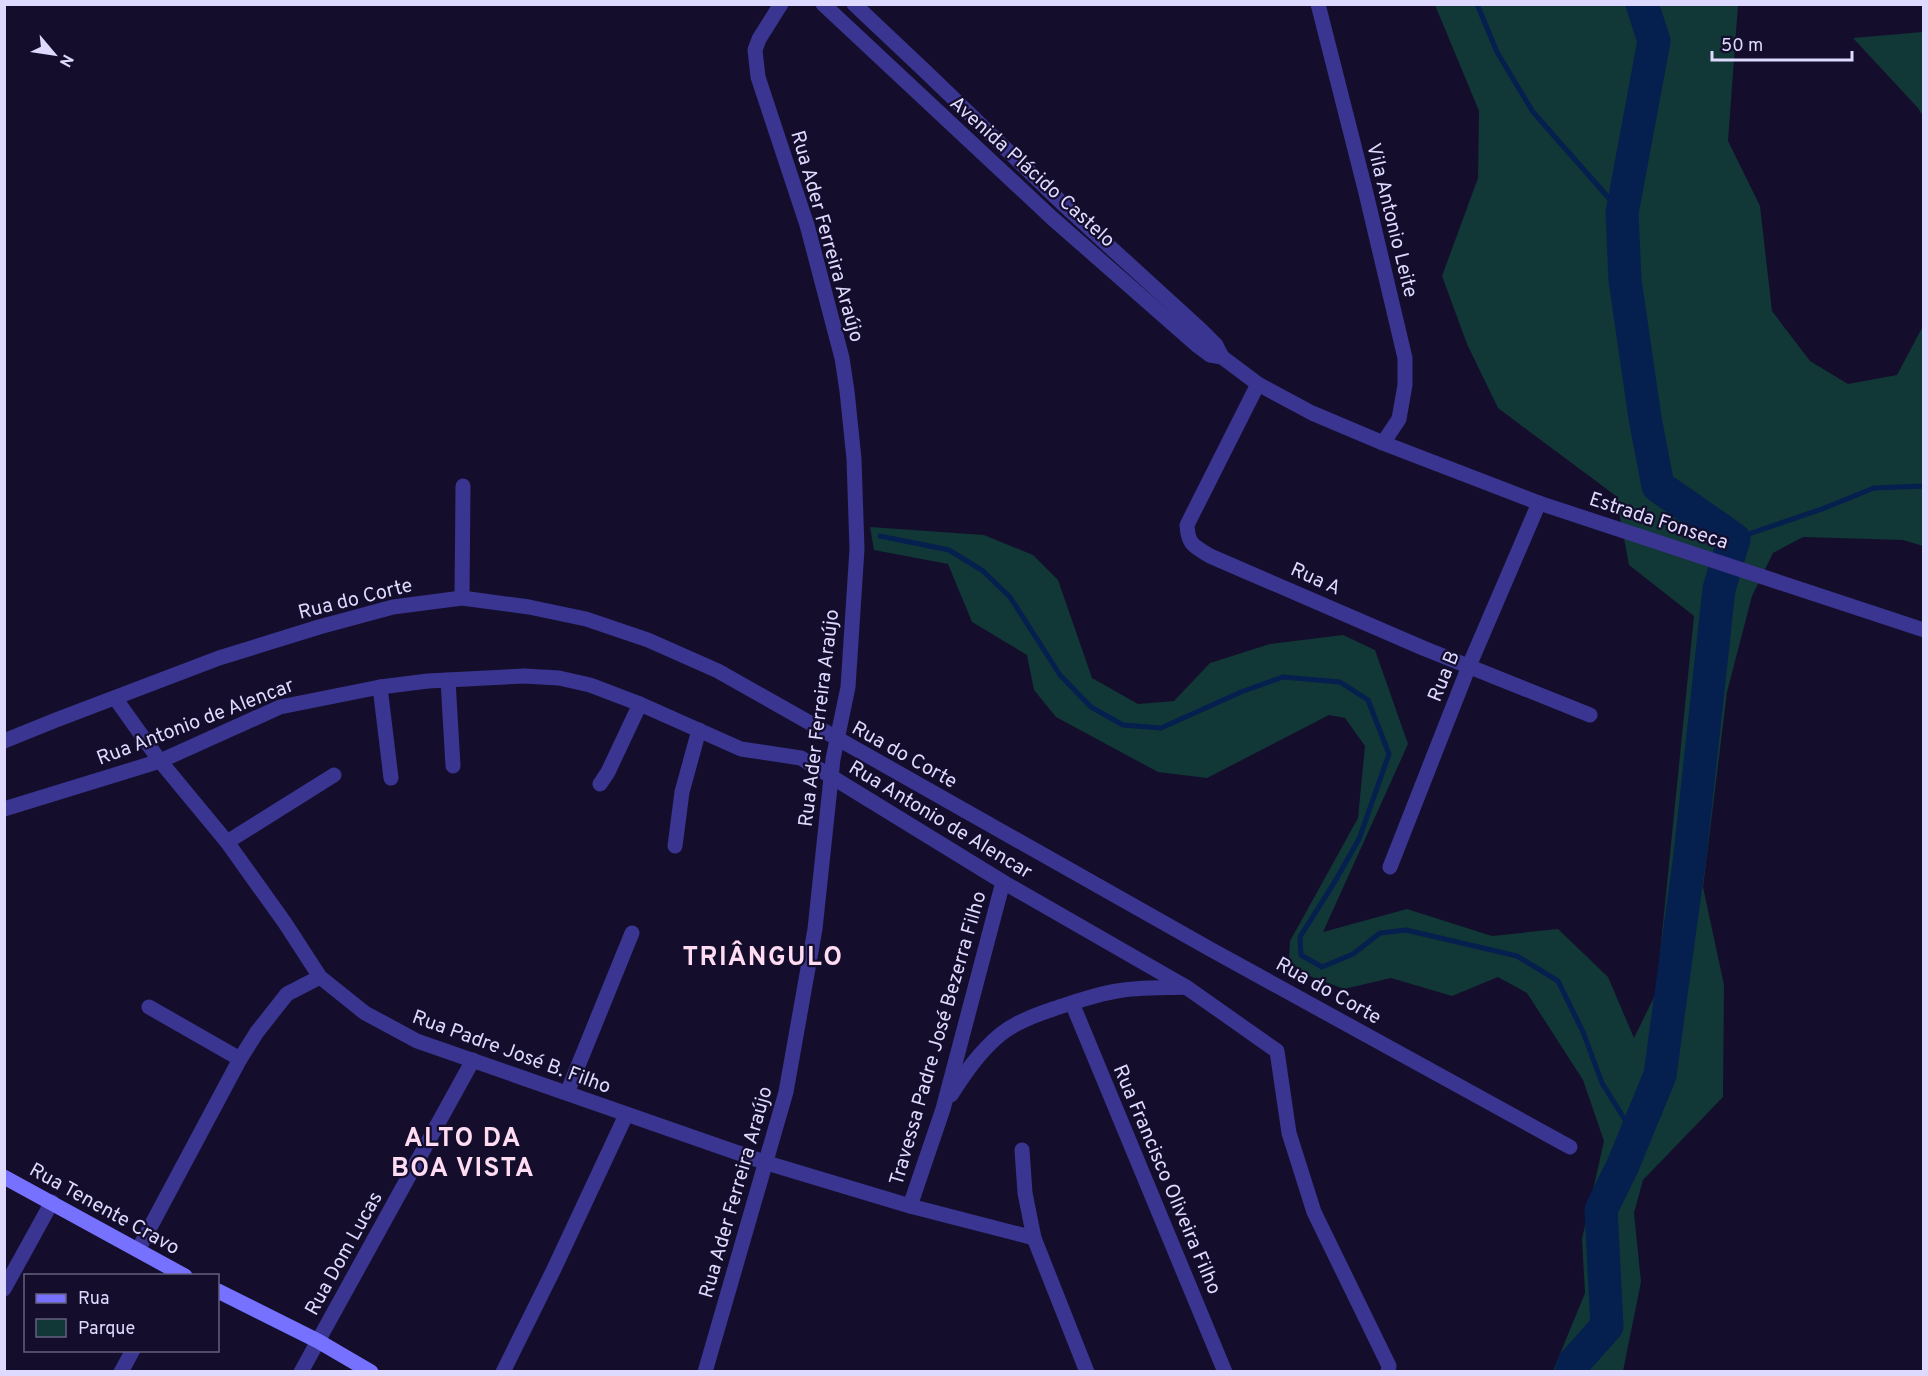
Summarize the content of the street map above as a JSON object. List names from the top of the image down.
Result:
{
  "streets": {
    "main road": ["Rua Tenente Cravo"],
    "street": [
      "Avenida Plácido Castelo",
      "Vila Antonio Leite",
      "Rua Ader Ferreira Araújo",
      "Estrada Fonseca",
      "Rua A",
      "Rua do Corte",
      "Rua B",
      "Rua Antonio de Alencar",
      "Travessa Padre José Bezerra Filho",
      "Rua Padre José B. Filho",
      "Rua Francisco Oliveira Filho",
      "Rua Dom Lucas"
    ]
  },
  "crossings": [
    ["Avenida Plácido Castelo", "Vila Antonio Leite"],
    ["Avenida Plácido Castelo", "Estrada Fonseca"],
    ["Avenida Plácido Castelo", "Rua A"],
    ["Vila Antonio Leite", "Estrada Fonseca"],
    ["Rua Ader Ferreira Araújo", "Rua do Corte"],
    ["Rua Ader Ferreira Araújo", "Rua Antonio de Alencar"],
    ["Rua Ader Ferreira Araújo", "Rua Padre José B. Filho"],
    ["Estrada Fonseca", "Rua B"],
    ["Rua A", "Rua B"],
    ["Rua do Corte", "Rua Padre José B. Filho"],
    ["Rua Antonio de Alencar", "Travessa Padre José Bezerra Filho"],
    ["Rua Antonio de Alencar", "Rua Padre José B. Filho"],
    ["Travessa Padre José Bezerra Filho", "Rua Padre José B. Filho"],
    ["Rua Padre José B. Filho", "Rua Dom Lucas"]
  ],
  "districts": ["TRIÂNGULO", "ALTO DA BOA VISTA"],
  "legend": ["Rua", "Parque"],
  "scale_bar": "50 m",
  "north": "bottom right"
}
